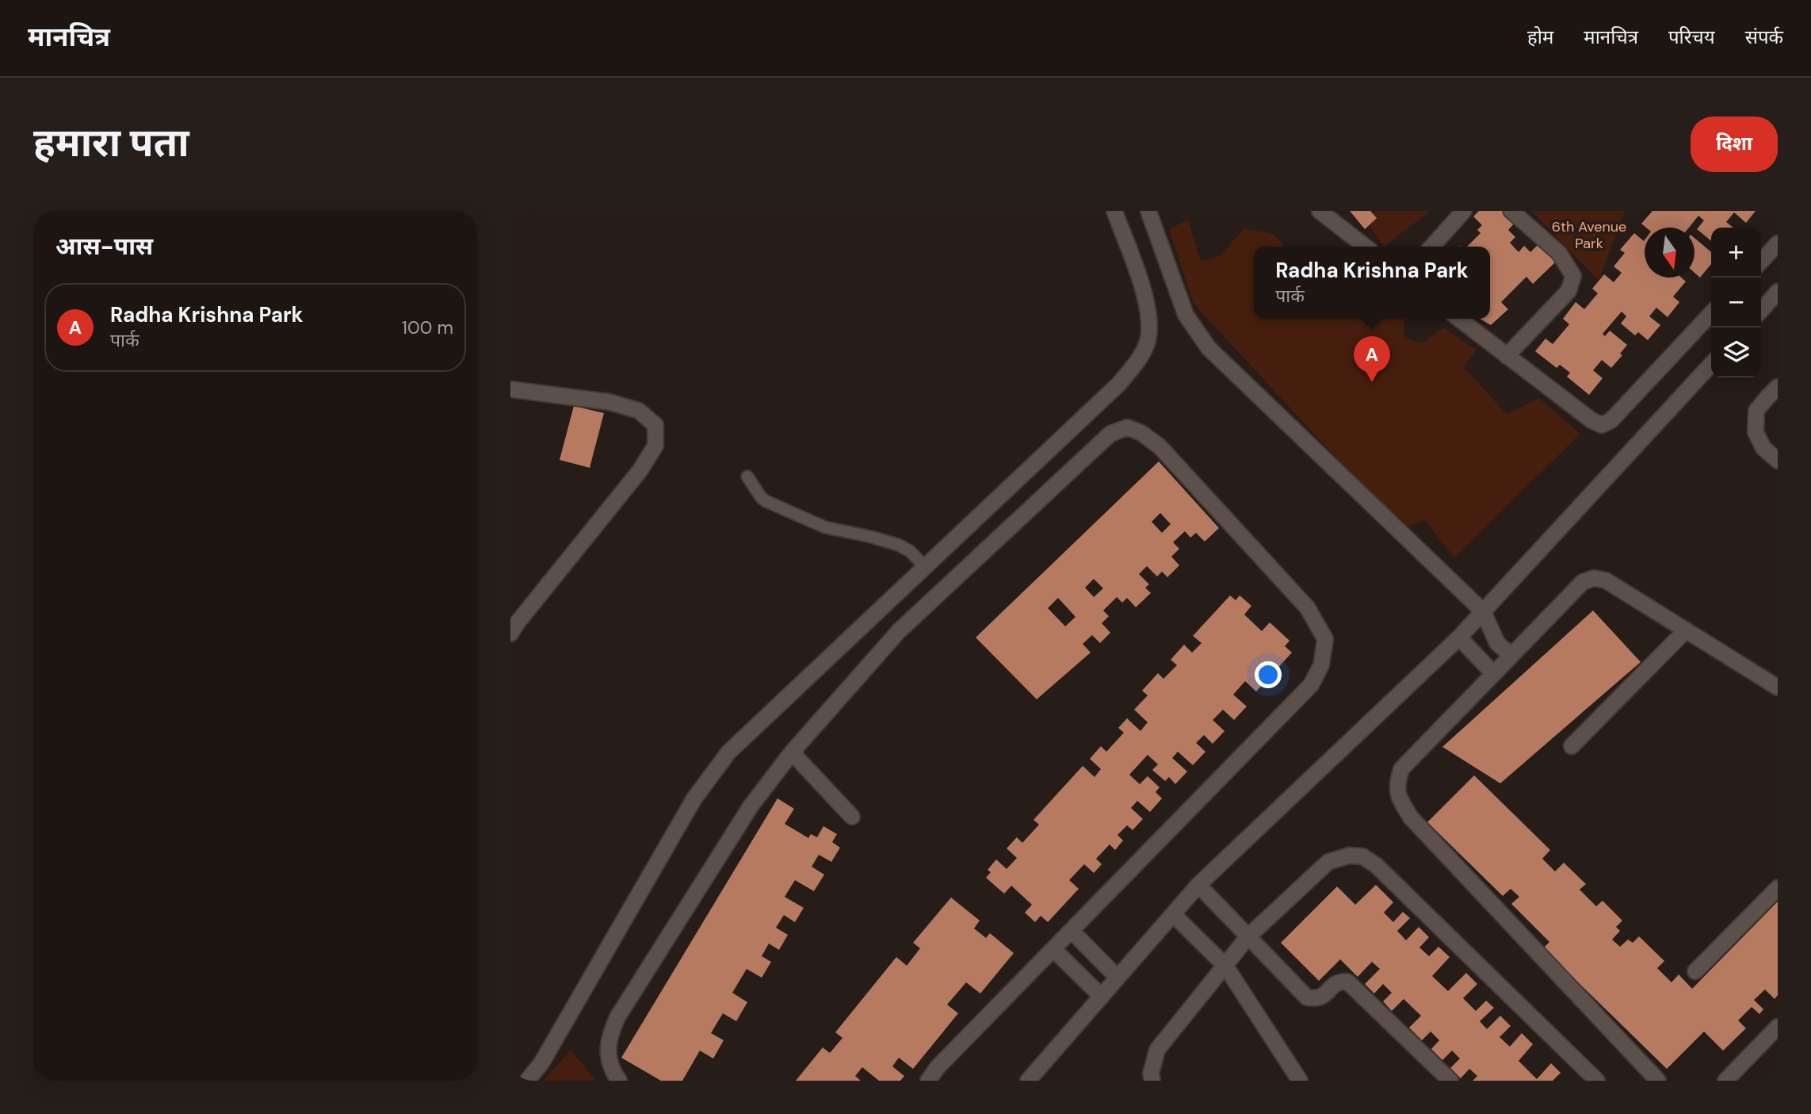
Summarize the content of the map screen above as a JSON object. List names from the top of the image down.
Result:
{
  "parks": ["6th Avenue Park"],
  "north": "bottom",
  "page": {
    "header": "मानचित्र",
    "nav": [
      "होम",
      "मानचित्र",
      "परिचय",
      "संपर्क"
    ],
    "buttons": "दिशा",
    "title": "हमारा पता",
    "heading": "आस-पास",
    "map_buttons": ["+", "−"],
    "popup": ["Radha Krishna Park", "पार्क"],
    "list": [
      {
        "mark": "A",
        "name": "Radha Krishna Park",
        "note": "पार्क",
        "value": "100 m"
      }
    ],
    "pins": "A"
  }
}
